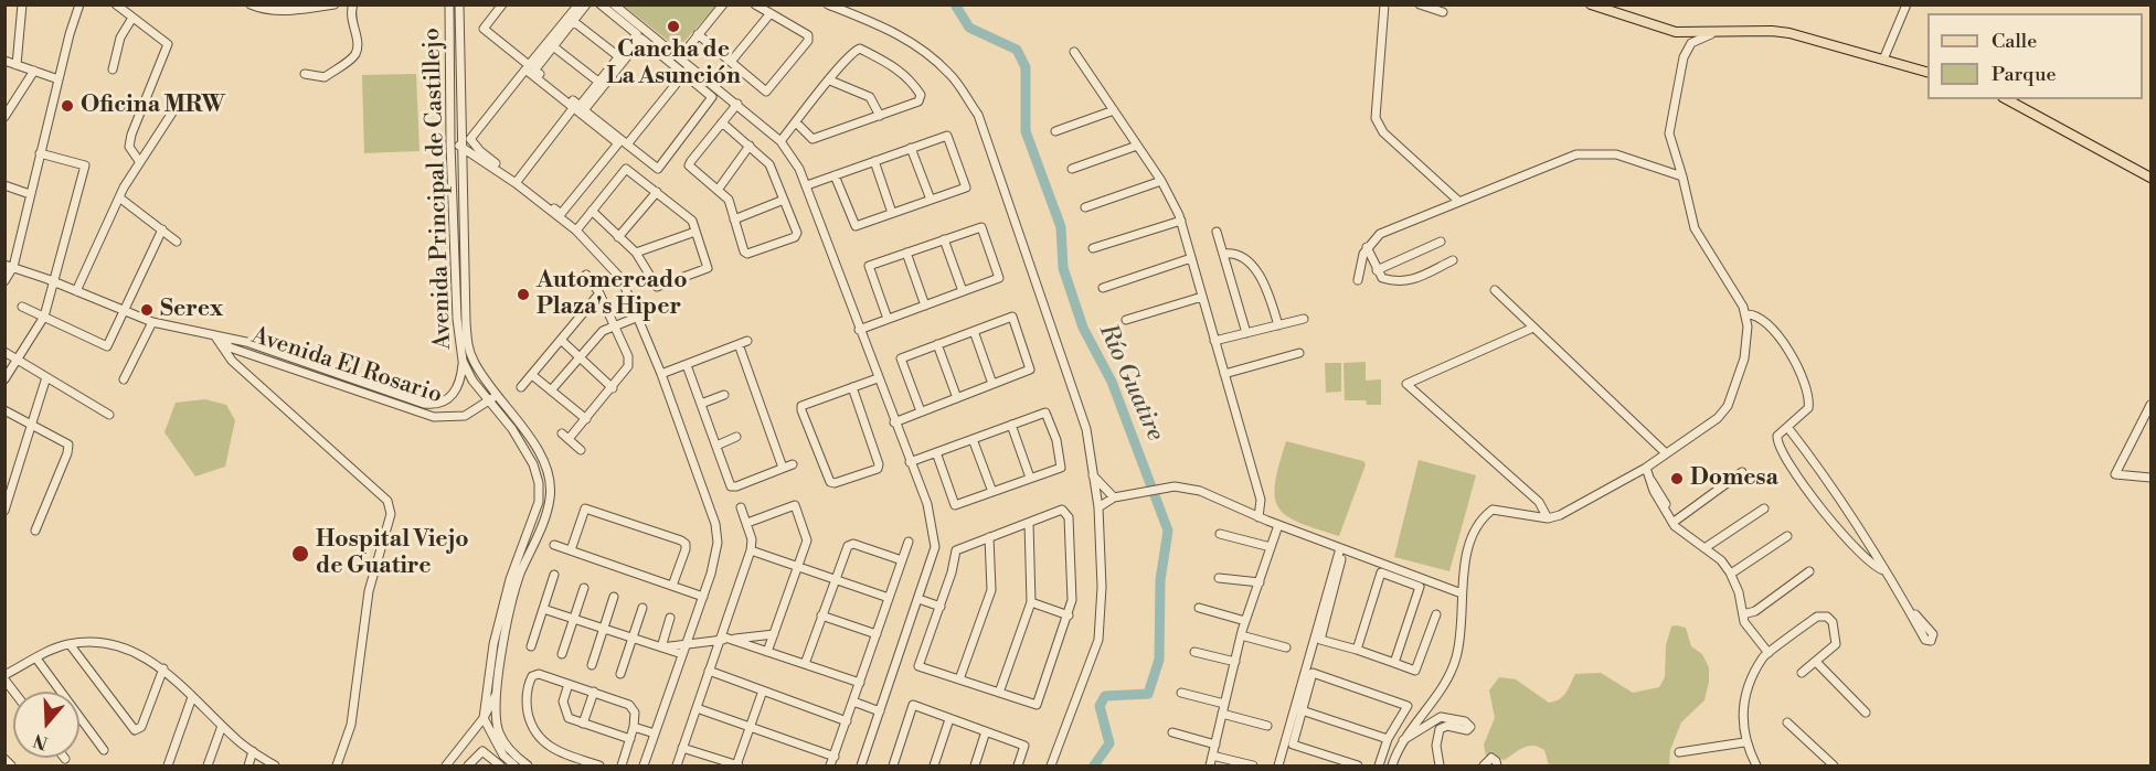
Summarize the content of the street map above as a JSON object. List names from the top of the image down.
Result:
{
  "streets": {
    "street": ["Avenida Principal de Castillejo", "Avenida El Rosario"]
  },
  "crossings": [
    ["Avenida Principal de Castillejo", "Avenida El Rosario"]
  ],
  "water": ["Río Guatire"],
  "places": [
    "Cancha de La Asunción",
    "Oficina MRW",
    "Automercado Plaza's Hiper",
    "Serex",
    "Domesa",
    "Hospital Viejo de Guatire"
  ],
  "legend": ["Calle", "Parque"],
  "north": "bottom"
}
